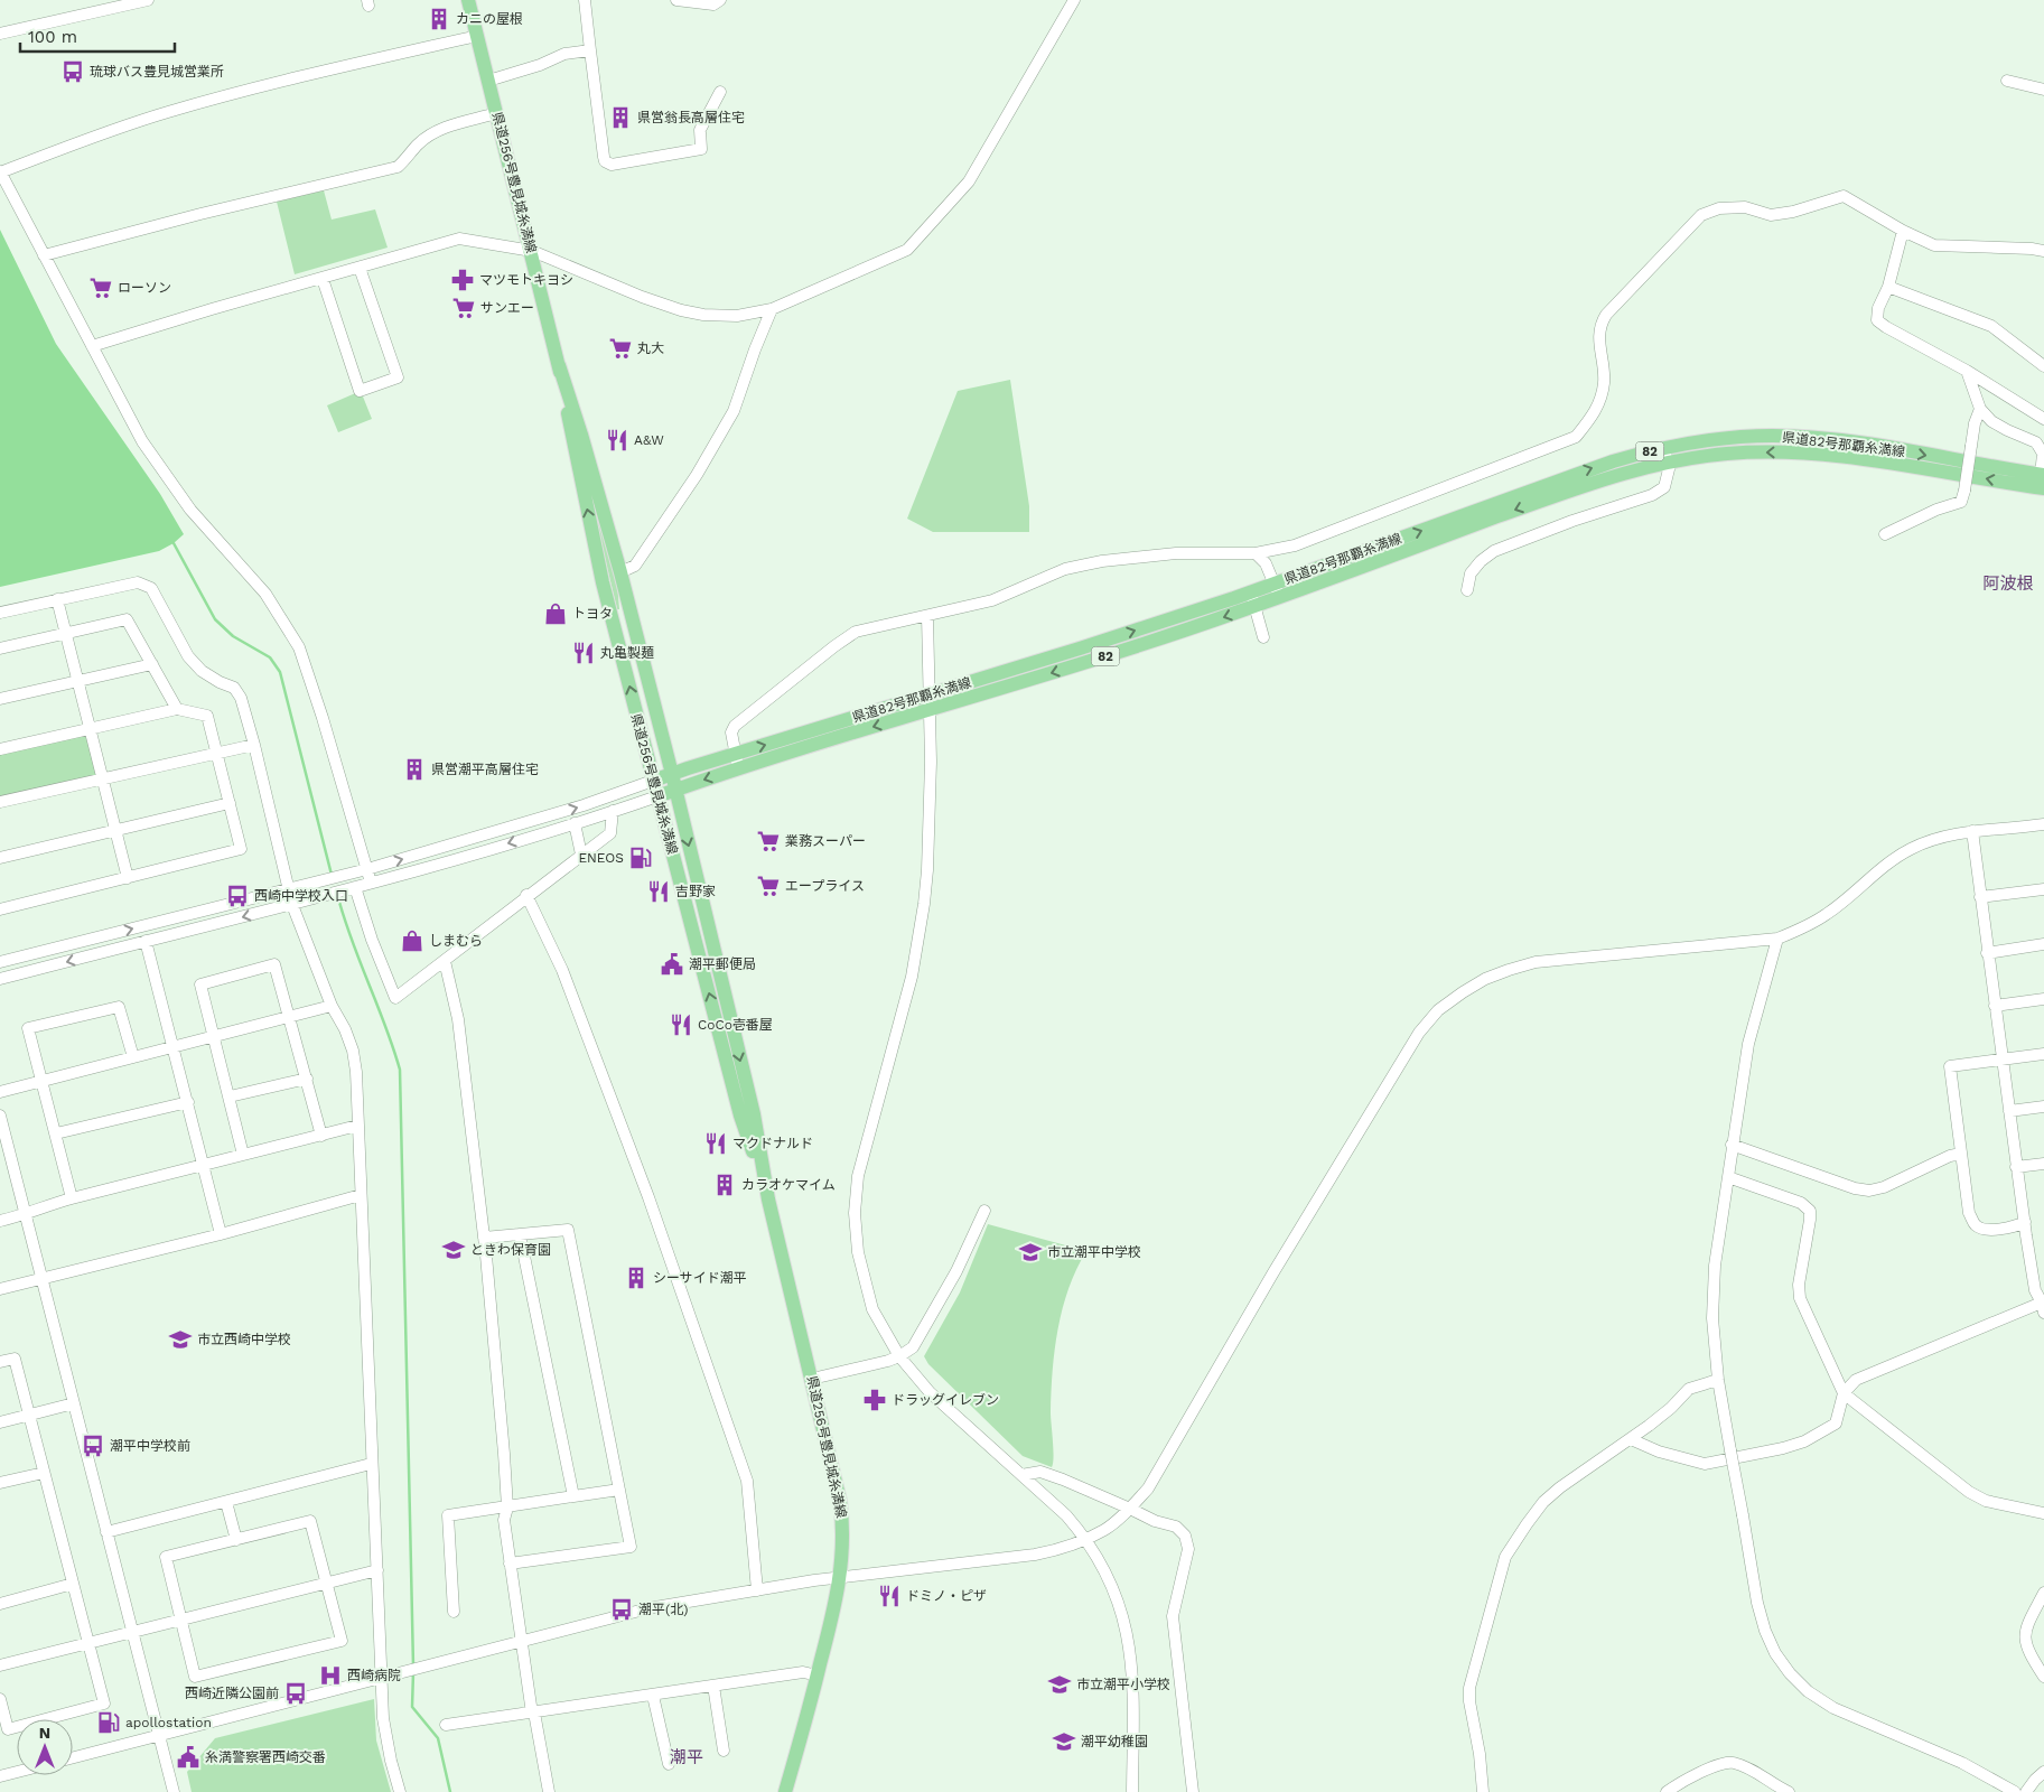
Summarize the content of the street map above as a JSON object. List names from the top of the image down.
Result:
{
  "streets": {
    "main road": ["県道256号豊見城糸満線", "県道82号那覇糸満線", "82"]
  },
  "crossings": [
    ["県道256号豊見城糸満線", "県道82号那覇糸満線"]
  ],
  "districts": ["阿波根", "潮平"],
  "places": {
    "building": [
      "カニの屋根",
      "県営翁長高層住宅",
      "県営潮平高層住宅",
      "カラオケマイム",
      "シーサイド潮平"
    ],
    "bus stop": [
      "琉球バス豊見城営業所",
      "西崎中学校入口",
      "潮平中学校前",
      "潮平(北)",
      "西崎近隣公園前"
    ],
    "pharmacy": ["マツモトキヨシ", "ドラッグイレブン"],
    "supermarket": [
      "ローソン",
      "サンエー",
      "丸大",
      "業務スーパー",
      "エープライス"
    ],
    "restaurant": [
      "A&W",
      "丸亀製麺",
      "吉野家",
      "CoCo壱番屋",
      "マクドナルド",
      "ドミノ・ピザ"
    ],
    "shop": ["トヨタ", "しまむら"],
    "fuel station": ["ENEOS", "apollostation"],
    "public building": ["潮平郵便局", "糸満警察署西崎交番"],
    "school or university": [
      "ときわ保育園",
      "市立潮平中学校",
      "市立西崎中学校",
      "市立潮平小学校",
      "潮平幼稚園"
    ],
    "hospital": ["西崎病院"]
  },
  "scale_bar": "100 m",
  "north": "top"
}
